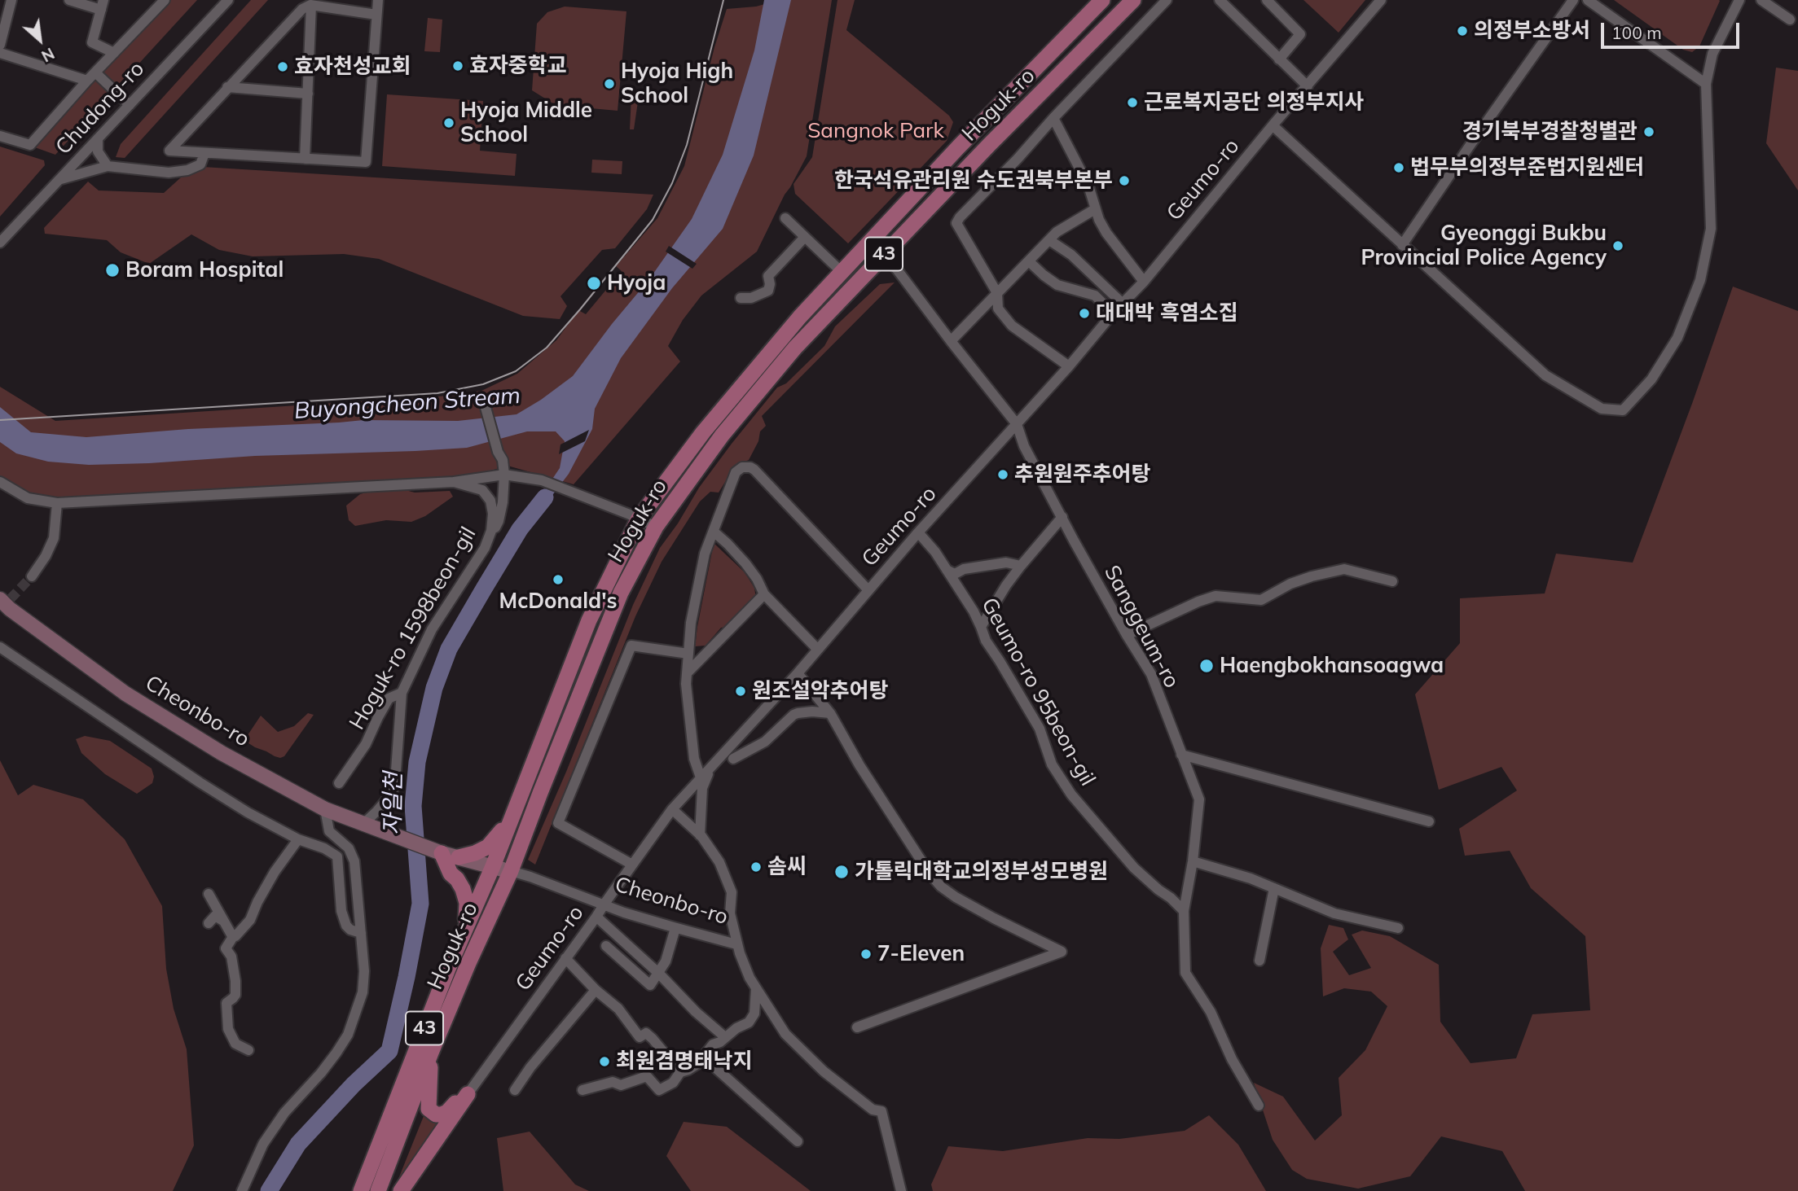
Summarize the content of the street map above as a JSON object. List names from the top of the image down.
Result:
{
  "streets": {
    "main road": ["Hoguk-ro", "43", "Cheonbo-ro"],
    "street": [
      "Chudong-ro",
      "Geumo-ro",
      "Sanggeum-ro",
      "Hoguk-ro 1598beon-gil",
      "Geumo-ro 95beon-gil"
    ]
  },
  "crossings": [
    ["Hoguk-ro", "Sanggeum-ro"],
    ["Hoguk-ro", "Cheonbo-ro"],
    ["Geumo-ro", "Sanggeum-ro"],
    ["Geumo-ro", "Geumo-ro 95beon-gil"],
    ["Geumo-ro", "Cheonbo-ro"],
    ["Sanggeum-ro", "Geumo-ro 95beon-gil"]
  ],
  "water": ["Buyongcheon Stream", "자일천"],
  "parks": ["Sangnok Park"],
  "places": [
    "의정부소방서",
    "효자중학교",
    "효자천성교회",
    "Hyoja High School",
    "근로복지공단 의정부지사",
    "Hyoja Middle School",
    "경기북부경찰청별관",
    "법무부의정부준법지원센터",
    "한국석유관리원 수도권북부본부",
    "Gyeonggi Bukbu Provincial Police Agency",
    "Boram Hospital",
    "Hyoja",
    "대대박 흑염소집",
    "추원원주추어탕",
    "McDonald's",
    "Haengbokhansoagwa",
    "원조설악추어탕",
    "솜씨",
    "가톨릭대학교의정부성모병원",
    "7-Eleven",
    "최원겸명태낙지"
  ],
  "scale_bar": "100 m",
  "north": "bottom right"
}
